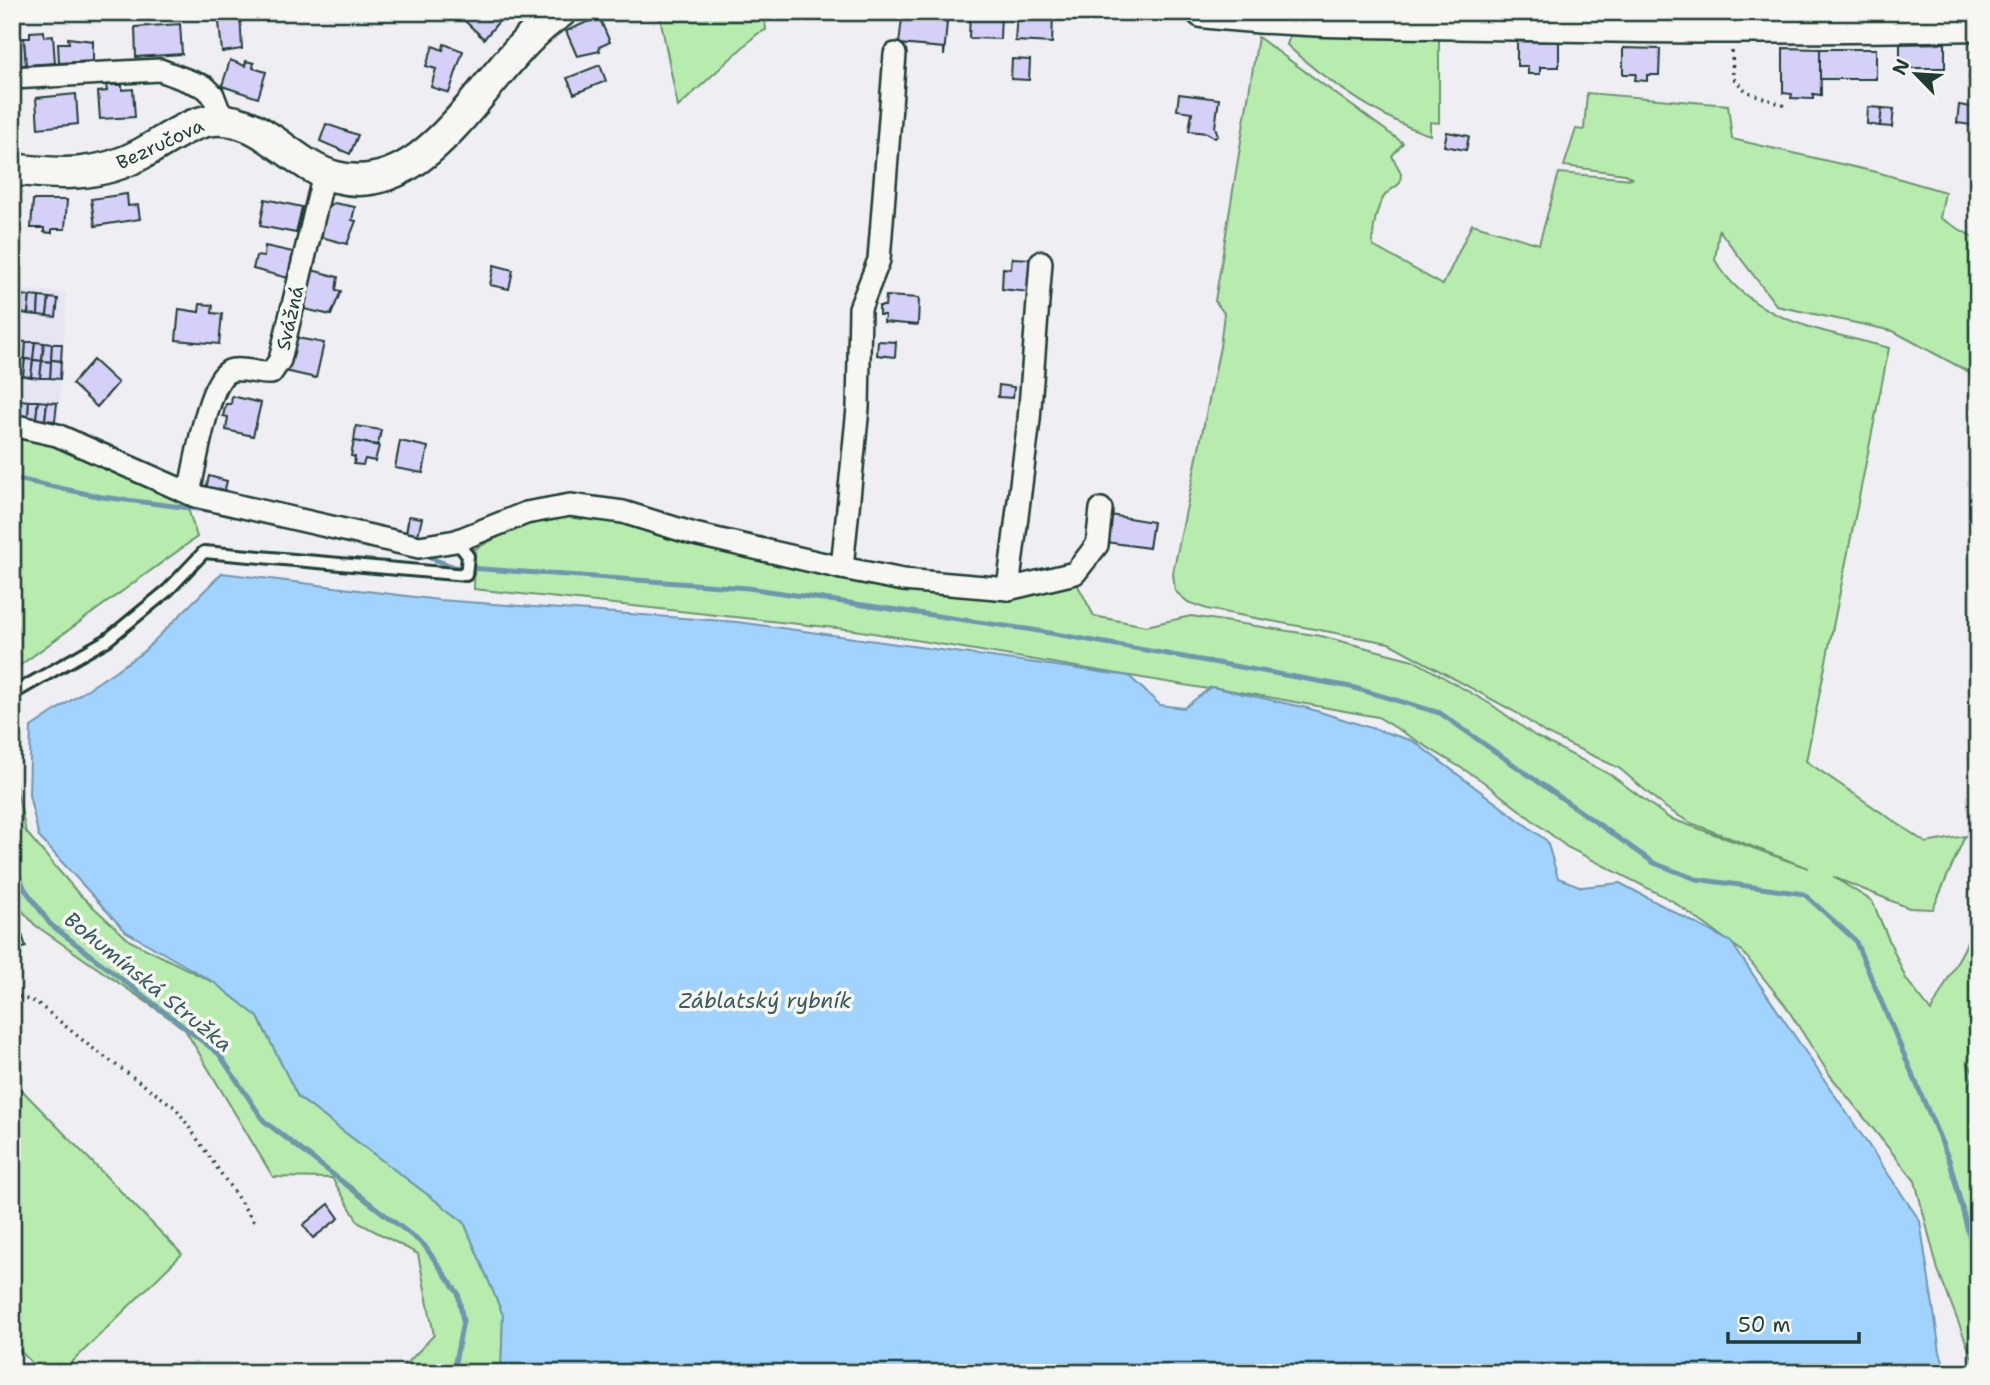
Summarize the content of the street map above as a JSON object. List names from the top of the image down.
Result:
{
  "streets": {
    "main road": ["Bezručova"],
    "street": ["Svážná"]
  },
  "crossings": [
    ["Bezručova", "Svážná"]
  ],
  "water": ["Bohumínská Stružka", "Záblatský rybník"],
  "scale_bar": "50 m",
  "north": "top left"
}
